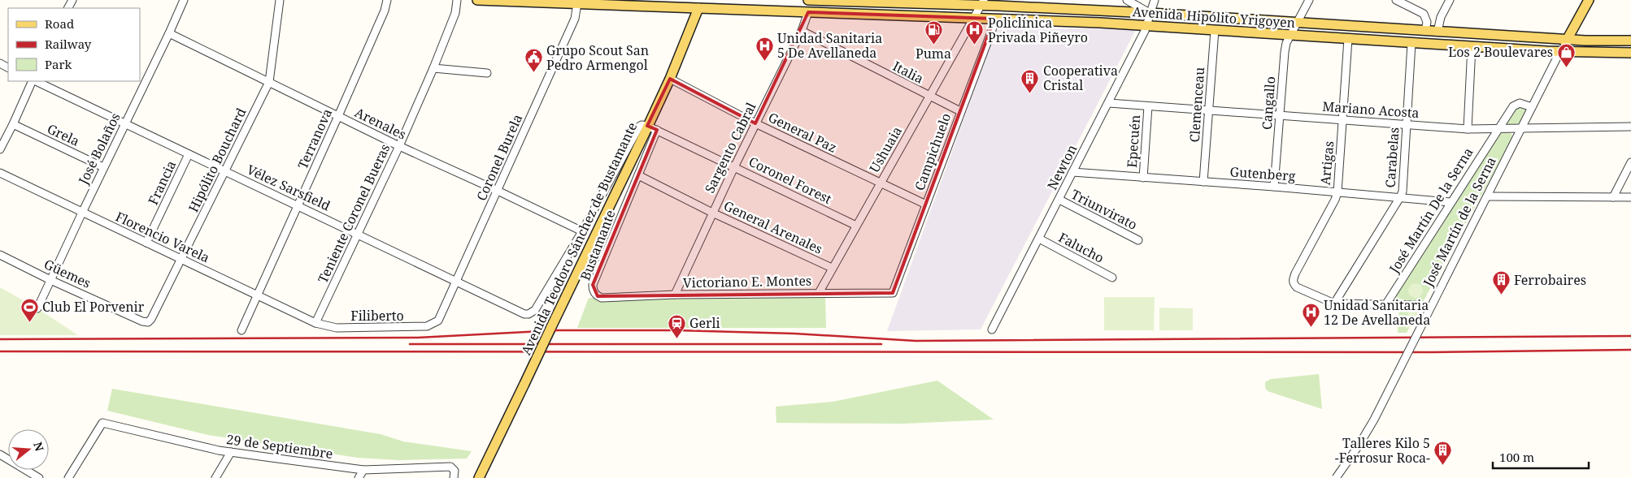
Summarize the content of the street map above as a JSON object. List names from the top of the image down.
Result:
{
  "streets": {
    "main road": ["Avenida Hipólito Yrigoyen", "José Martín de la Serna", "Avenida Teodoro Sánchez de Bustamante"],
    "street": [
      "Italia",
      "Cangallo",
      "Clemenceau",
      "Mariano Acosta",
      "Arenales",
      "General Paz",
      "Grela",
      "Terranova",
      "Epecuén",
      "Sargento Cabral",
      "José Bolaños",
      "Ushuaia",
      "Campichuelo",
      "Coronel Burela",
      "Carabelas",
      "Hipólito Bouchard",
      "Artigas",
      "Newton",
      "Gutenberg",
      "Coronel Forest",
      "Francia",
      "Vélez Sarsfield",
      "Triunvirato",
      "José Martín De la Serna",
      "Teniente Coronel Bueras",
      "General Arenales",
      "Florencio Varela",
      "Bustamante",
      "Falucho",
      "Güemes",
      "Victoriano E. Montes",
      "Filiberto",
      "29 de Septiembre"
    ]
  },
  "crossings": [
    ["Avenida Hipólito Yrigoyen", "Cangallo"],
    ["Avenida Hipólito Yrigoyen", "Clemenceau"],
    ["Avenida Hipólito Yrigoyen", "Sargento Cabral"],
    ["Avenida Hipólito Yrigoyen", "Ushuaia"],
    ["Avenida Hipólito Yrigoyen", "Campichuelo"],
    ["Avenida Hipólito Yrigoyen", "Coronel Burela"],
    ["Avenida Hipólito Yrigoyen", "Carabelas"],
    ["Avenida Hipólito Yrigoyen", "Artigas"],
    ["Avenida Hipólito Yrigoyen", "Newton"],
    ["Avenida Hipólito Yrigoyen", "José Martín de la Serna"],
    ["Avenida Hipólito Yrigoyen", "Avenida Teodoro Sánchez de Bustamante"],
    ["Italia", "Sargento Cabral"],
    ["Italia", "Ushuaia"],
    ["Italia", "Campichuelo"],
    ["Cangallo", "Mariano Acosta"],
    ["Cangallo", "Gutenberg"],
    ["Clemenceau", "Mariano Acosta"],
    ["Clemenceau", "Gutenberg"],
    ["Mariano Acosta", "Epecuén"],
    ["Mariano Acosta", "Carabelas"],
    ["Mariano Acosta", "Artigas"],
    ["Mariano Acosta", "Newton"],
    ["Mariano Acosta", "José Martín De la Serna"],
    ["Mariano Acosta", "José Martín de la Serna"],
    ["Arenales", "Terranova"],
    ["Arenales", "José Bolaños"],
    ["Arenales", "Coronel Burela"],
    ["Arenales", "Hipólito Bouchard"],
    ["Arenales", "Vélez Sarsfield"],
    ["Arenales", "Teniente Coronel Bueras"],
    ["General Paz", "Sargento Cabral"],
    ["General Paz", "Ushuaia"],
    ["General Paz", "Campichuelo"],
    ["General Paz", "Avenida Teodoro Sánchez de Bustamante"],
    ["Grela", "José Bolaños"],
    ["Terranova", "Vélez Sarsfield"],
    ["Terranova", "Florencio Varela"],
    ["Epecuén", "Gutenberg"],
    ["Sargento Cabral", "Coronel Forest"],
    ["Sargento Cabral", "General Arenales"],
    ["Sargento Cabral", "Victoriano E. Montes"],
    ["José Bolaños", "Vélez Sarsfield"],
    ["José Bolaños", "Florencio Varela"],
    ["José Bolaños", "Güemes"],
    ["Ushuaia", "Coronel Forest"],
    ["Ushuaia", "General Arenales"],
    ["Ushuaia", "Victoriano E. Montes"],
    ["Campichuelo", "Victoriano E. Montes"],
    ["Coronel Burela", "Vélez Sarsfield"],
    ["Coronel Burela", "Filiberto"],
    ["Carabelas", "Artigas"],
    ["Carabelas", "Gutenberg"],
    ["Hipólito Bouchard", "Vélez Sarsfield"],
    ["Hipólito Bouchard", "Florencio Varela"],
    ["Hipólito Bouchard", "Güemes"],
    ["Artigas", "Gutenberg"],
    ["Newton", "Gutenberg"],
    ["Newton", "Triunvirato"],
    ["Newton", "Falucho"],
    ["Gutenberg", "José Martín De la Serna"],
    ["Coronel Forest", "Avenida Teodoro Sánchez de Bustamante"],
    ["Coronel Forest", "Bustamante"],
    ["Francia", "Vélez Sarsfield"],
    ["Francia", "Florencio Varela"],
    ["Vélez Sarsfield", "Teniente Coronel Bueras"],
    ["José Martín De la Serna", "José Martín de la Serna"],
    ["Teniente Coronel Bueras", "Florencio Varela"],
    ["Teniente Coronel Bueras", "Filiberto"],
    ["General Arenales", "Bustamante"],
    ["Florencio Varela", "Filiberto"],
    ["Bustamante", "Victoriano E. Montes"]
  ],
  "places": {
    "fuel station": ["Puma"],
    "hospital": ["Policlínica Privada Piñeyro", "Unidad Sanitaria 5 De Avellaneda", "Unidad Sanitaria 12 De Avellaneda"],
    "shop": ["Los 2 Boulevares"],
    "public building": ["Grupo Scout San Pedro Armengol"],
    "building": ["Cooperativa Cristal", "Ferrobaires", "Talleres Kilo 5 -Ferrosur Roca-"],
    "sports": ["Club El Porvenir"],
    "station": ["Gerli"]
  },
  "legend": ["Road", "Railway", "Park"],
  "scale_bar": "100 m",
  "north": "right"
}
